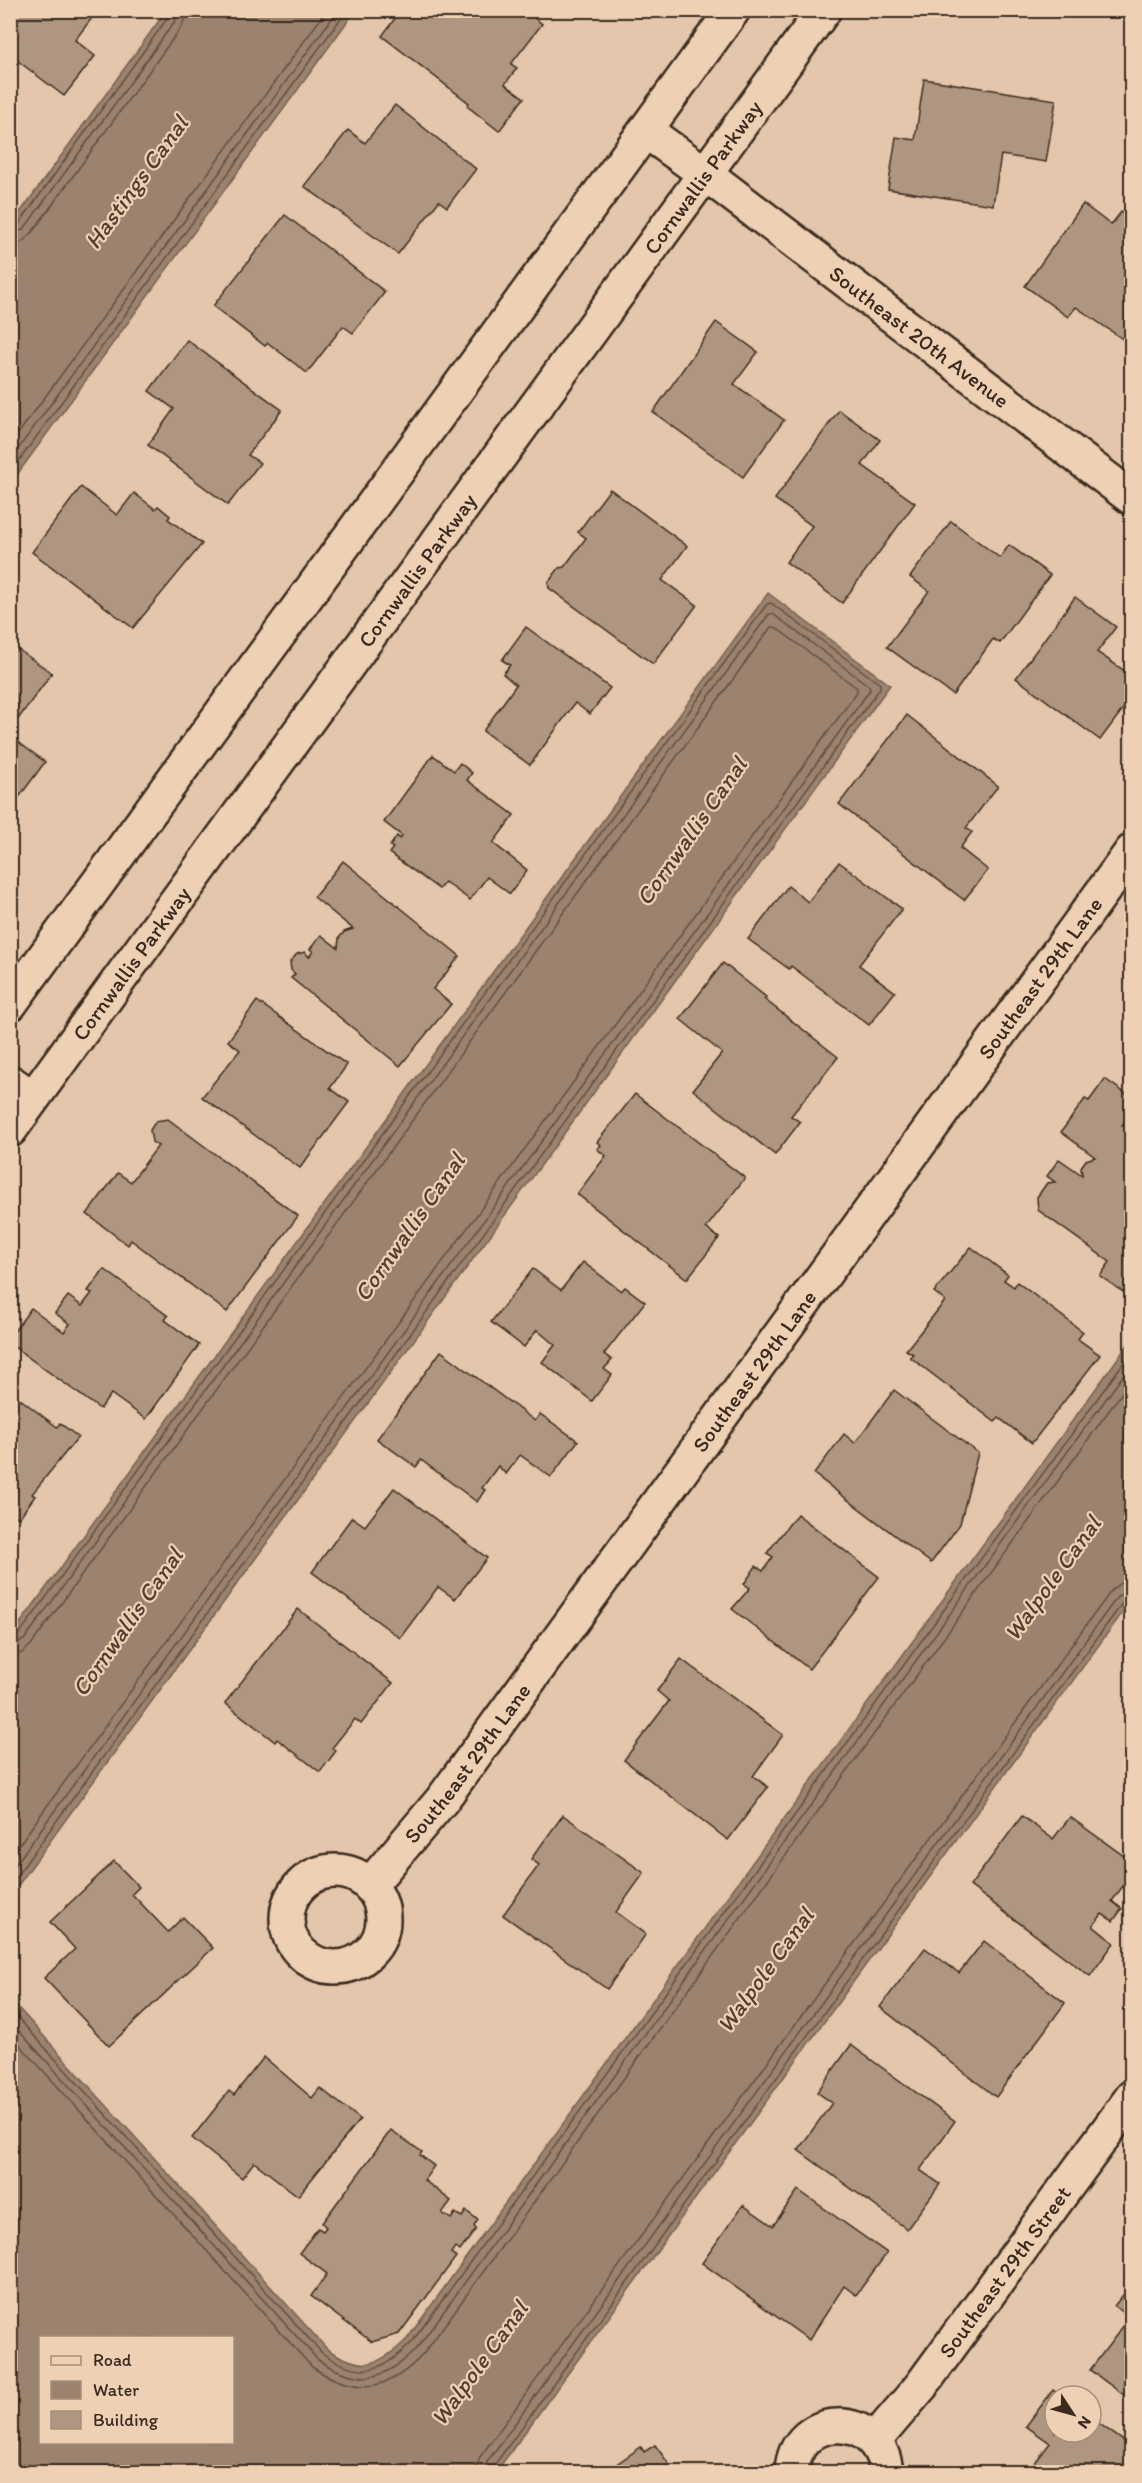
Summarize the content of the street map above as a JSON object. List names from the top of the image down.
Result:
{
  "streets": {
    "street": [
      "Cornwallis Parkway",
      "Southeast 20th Avenue",
      "Southeast 29th Lane",
      "Southeast 29th Street"
    ]
  },
  "crossings": [
    ["Cornwallis Parkway", "Southeast 20th Avenue"]
  ],
  "water": ["Hastings Canal", "Cornwallis Canal", "Walpole Canal"],
  "legend": ["Road", "Water", "Building"],
  "north": "bottom right"
}
